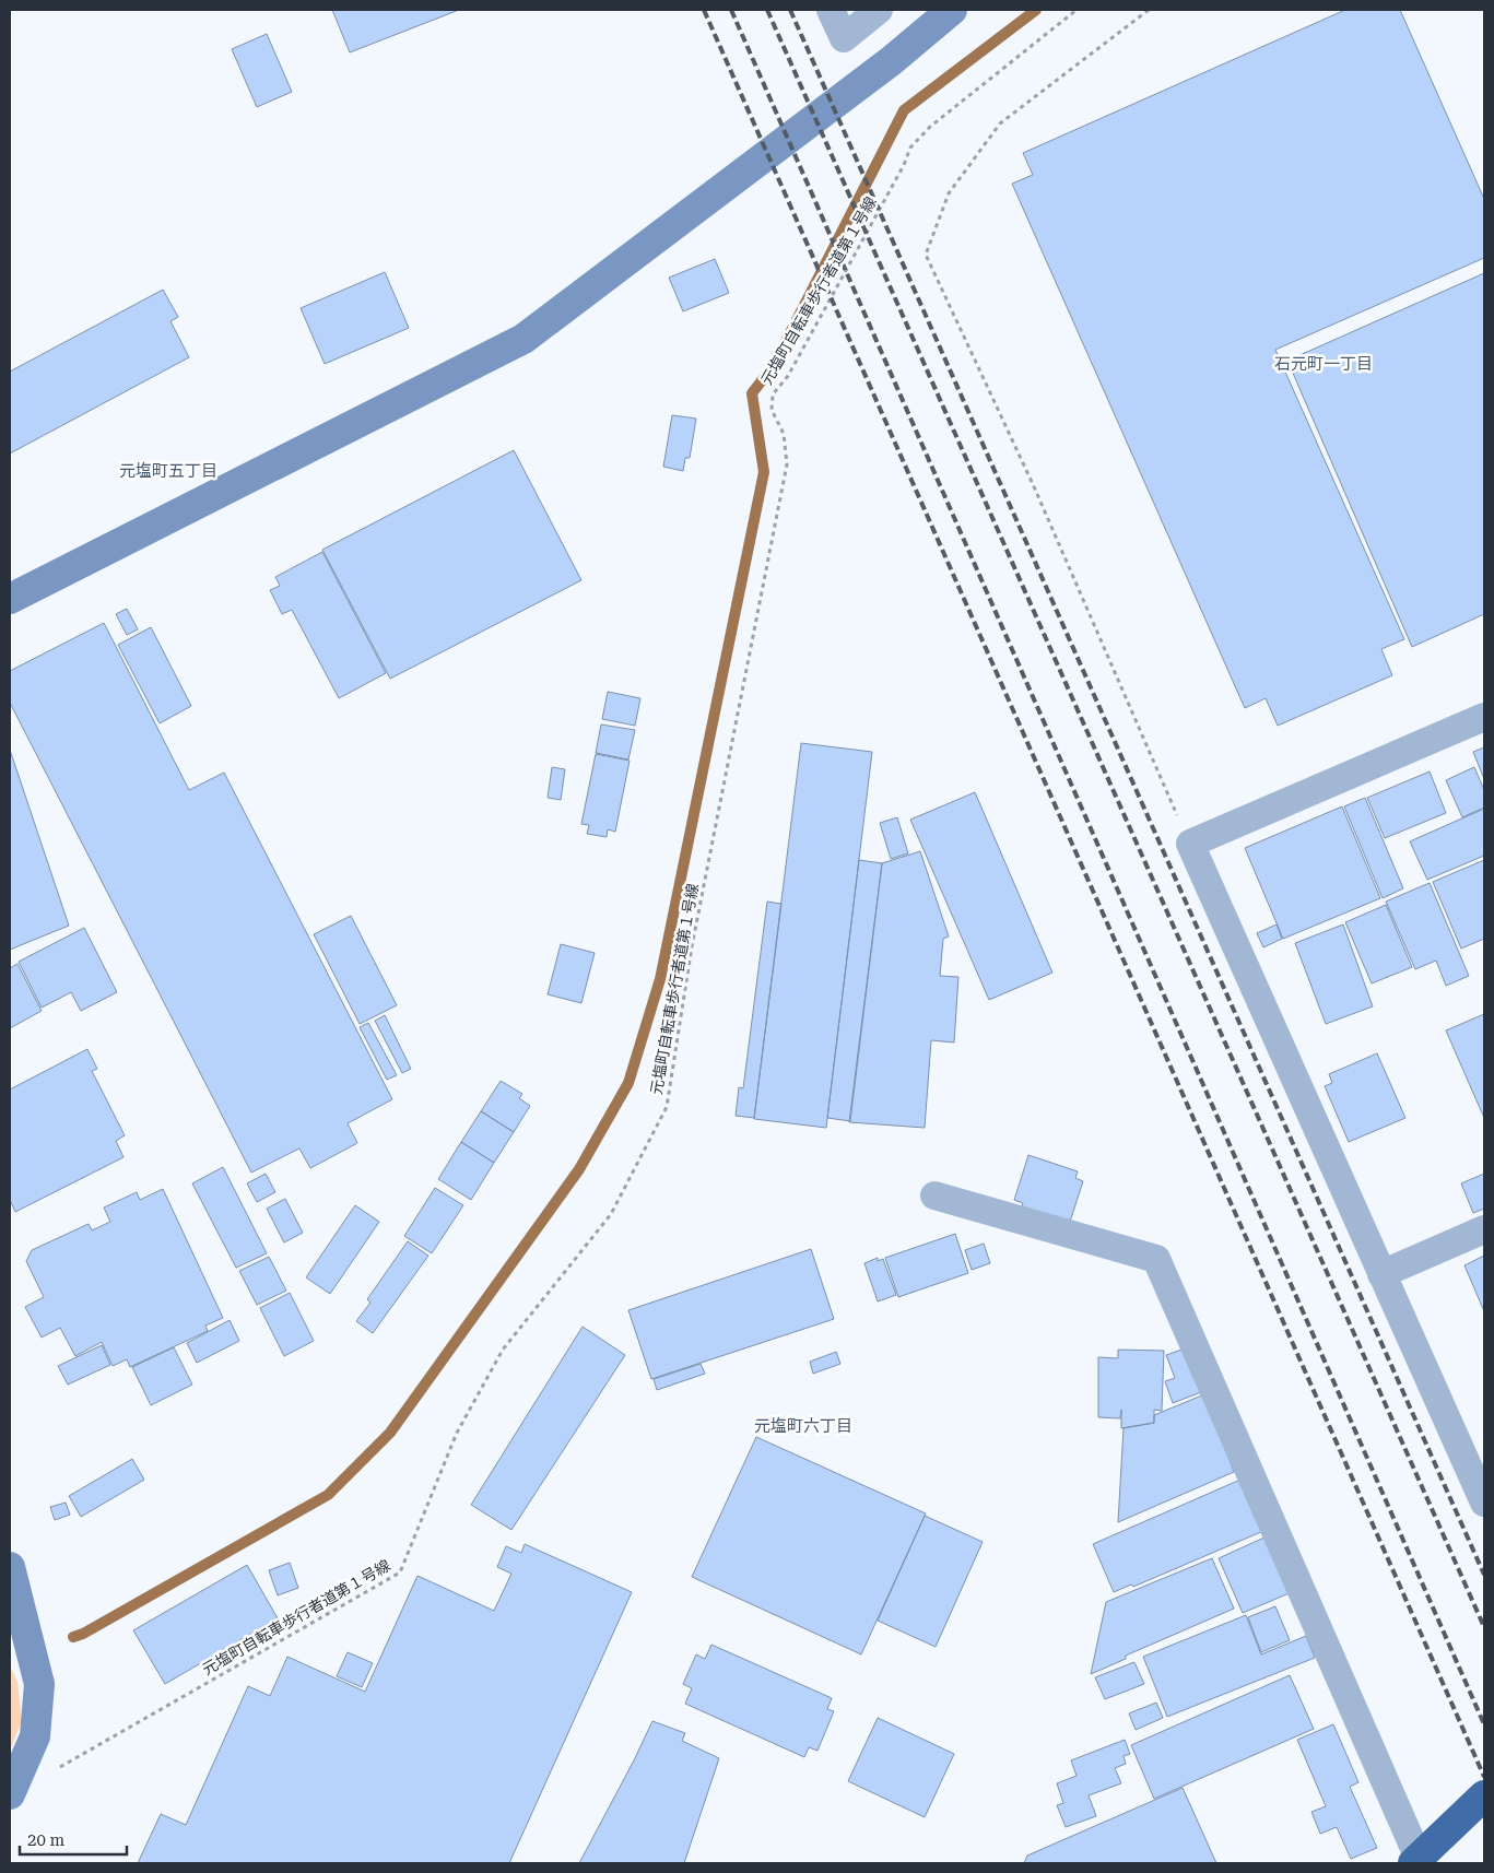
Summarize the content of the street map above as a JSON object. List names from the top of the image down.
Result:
{
  "streets": {
    "path": ["元塩町自転車歩行者道第１号線"]
  },
  "districts": ["石元町一丁目", "元塩町五丁目", "元塩町六丁目"],
  "scale_bar": "20 m"
}
